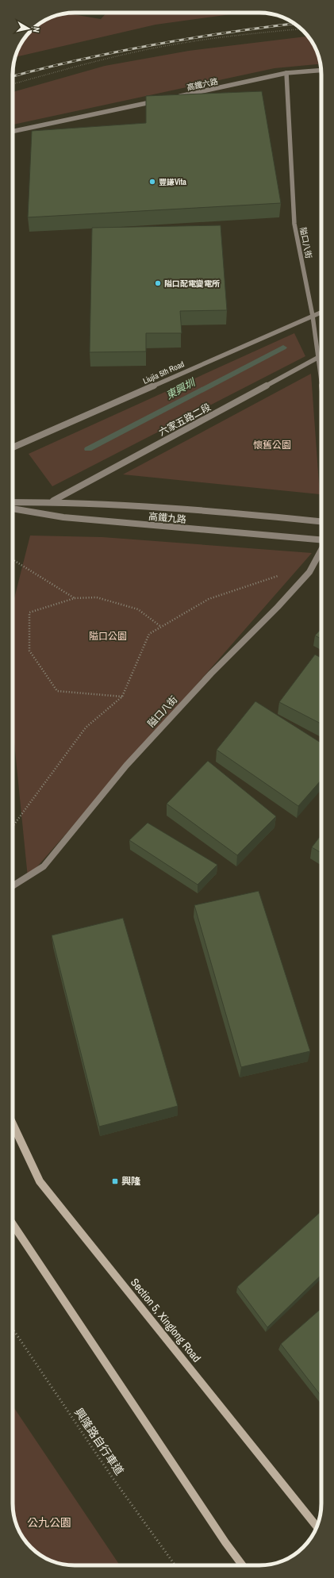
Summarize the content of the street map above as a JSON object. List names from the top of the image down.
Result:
{
  "streets": {
    "street": [
      "高鐵六路",
      "隘口八街",
      "Liujia 5th Road",
      "六家五路二段",
      "高鐵九路",
      "Section 5, Xinglong Road"
    ],
    "path": ["興隆路自行車道"]
  },
  "crossings": [
    ["高鐵六路", "隘口八街"],
    ["隘口八街", "Liujia 5th Road"],
    ["隘口八街", "六家五路二段"],
    ["六家五路二段", "高鐵九路"]
  ],
  "water": ["東興圳"],
  "parks": ["懷舊公園", "隘口公園", "公九公園"],
  "places": {
    "other": ["豐謙Vita", "隘口配電變電所"],
    "transit": ["興隆"]
  },
  "north": "right"
}
